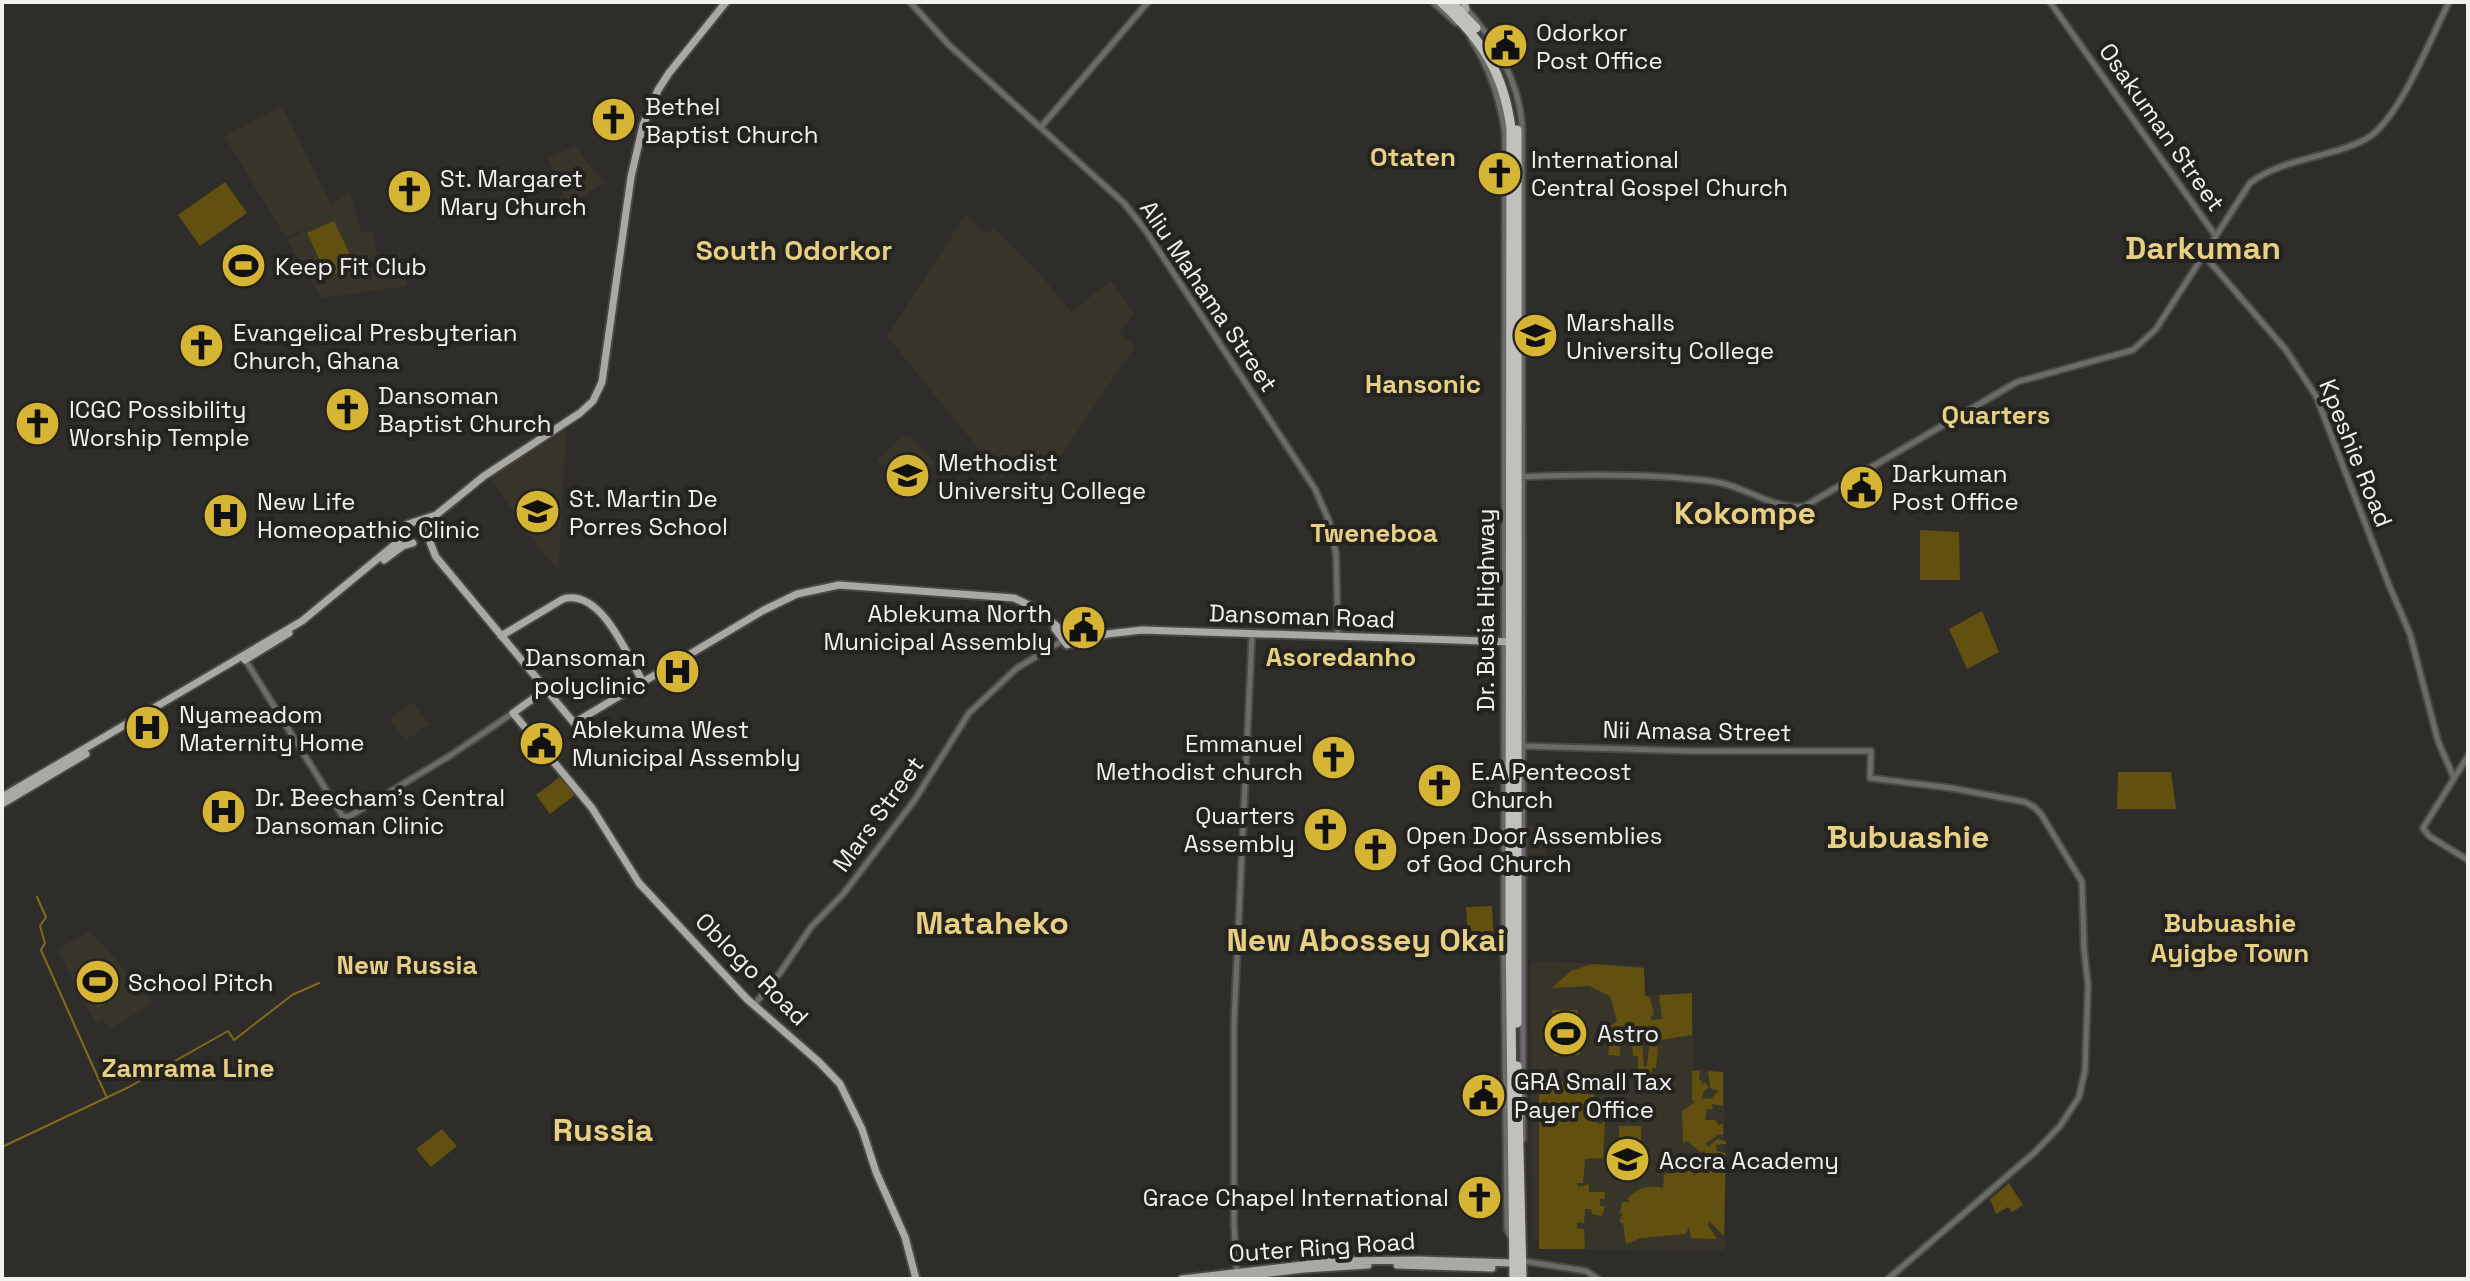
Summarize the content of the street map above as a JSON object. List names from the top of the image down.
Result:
{
  "streets": {
    "highway": ["Dr. Busia Highway"],
    "main road": ["Dansoman Road", "Oblogo Road", "Outer Ring Road"],
    "street": [
      "Osakuman Street",
      "Aliu Mahama Street",
      "Kpeshie Road",
      "Nii Amasa Street",
      "Mars Street"
    ]
  },
  "crossings": [
    ["Aliu Mahama Street", "Dansoman Road"],
    ["Dr. Busia Highway", "Dansoman Road"],
    ["Dr. Busia Highway", "Nii Amasa Street"],
    ["Dr. Busia Highway", "Outer Ring Road"],
    ["Dansoman Road", "Mars Street"],
    ["Mars Street", "Oblogo Road"]
  ],
  "districts": [
    "Otaten",
    "Darkuman",
    "South Odorkor",
    "Hansonic",
    "Quarters",
    "Kokompe",
    "Tweneboa",
    "Asoredanho",
    "Bubuashie",
    "Mataheko",
    "Bubuashie Ayigbe Town",
    "New Abossey Okai",
    "New Russia",
    "Zamrama Line",
    "Russia"
  ],
  "places": {
    "public building": [
      "Odorkor Post Office",
      "Darkuman Post Office",
      "Ablekuma North Municipal Assembly",
      "Ablekuma West Municipal Assembly",
      "GRA Small Tax Payer Office"
    ],
    "church": [
      "Bethel Baptist Church",
      "International Central Gospel Church",
      "St. Margaret Mary Church",
      "Evangelical Presbyterian Church, Ghana",
      "Dansoman Baptist Church",
      "ICGC Possibility Worship Temple",
      "Emmanuel Methodist church",
      "E.A Pentecost Church",
      "Quarters Assembly",
      "Open Door Assemblies of God Church",
      "Grace Chapel International"
    ],
    "sports": ["Keep Fit Club", "School Pitch", "Astro"],
    "school or university": [
      "Marshalls University College",
      "Methodist University College",
      "St. Martin De Porres School",
      "Accra Academy"
    ],
    "hospital": [
      "New Life Homeopathic Clinic",
      "Dansoman polyclinic",
      "Nyameadom Maternity Home",
      "Dr. Beecham's Central Dansoman Clinic"
    ]
  }
}
